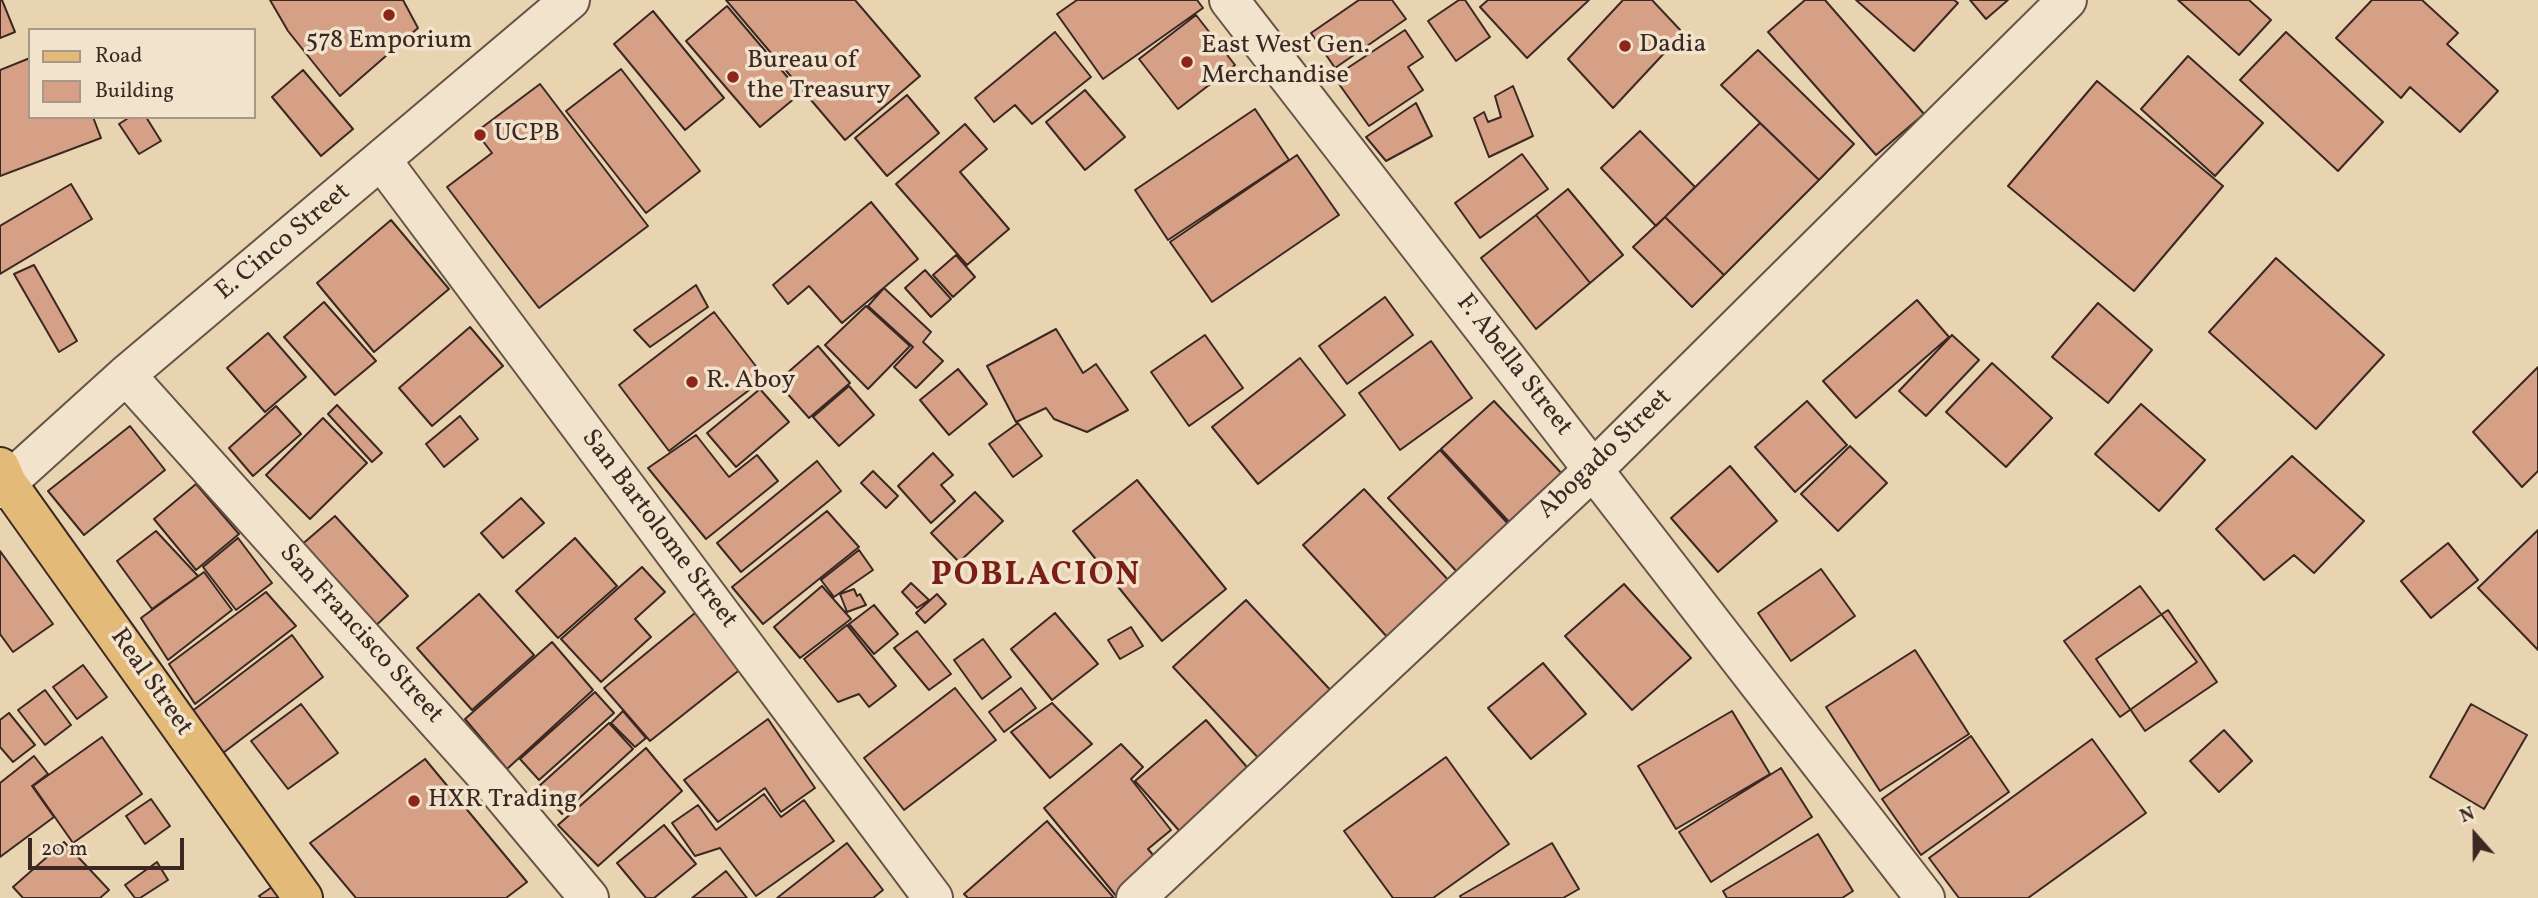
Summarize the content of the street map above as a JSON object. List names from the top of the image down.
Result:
{
  "streets": {
    "main road": ["Real Street"],
    "street": [
      "E. Cinco Street",
      "F. Abella Street",
      "Abogado Street",
      "San Bartolome Street",
      "San Francisco Street"
    ]
  },
  "crossings": [
    ["E. Cinco Street", "San Bartolome Street"],
    ["E. Cinco Street", "San Francisco Street"],
    ["E. Cinco Street", "Real Street"],
    ["F. Abella Street", "Abogado Street"]
  ],
  "districts": ["POBLACION"],
  "places": [
    "578 Emporium",
    "Dadia",
    "East West Gen. Merchandise",
    "Bureau of the Treasury",
    "UCPB",
    "R. Aboy",
    "HXR Trading"
  ],
  "legend": ["Road", "Building"],
  "scale_bar": "20 m",
  "north": "top"
}
